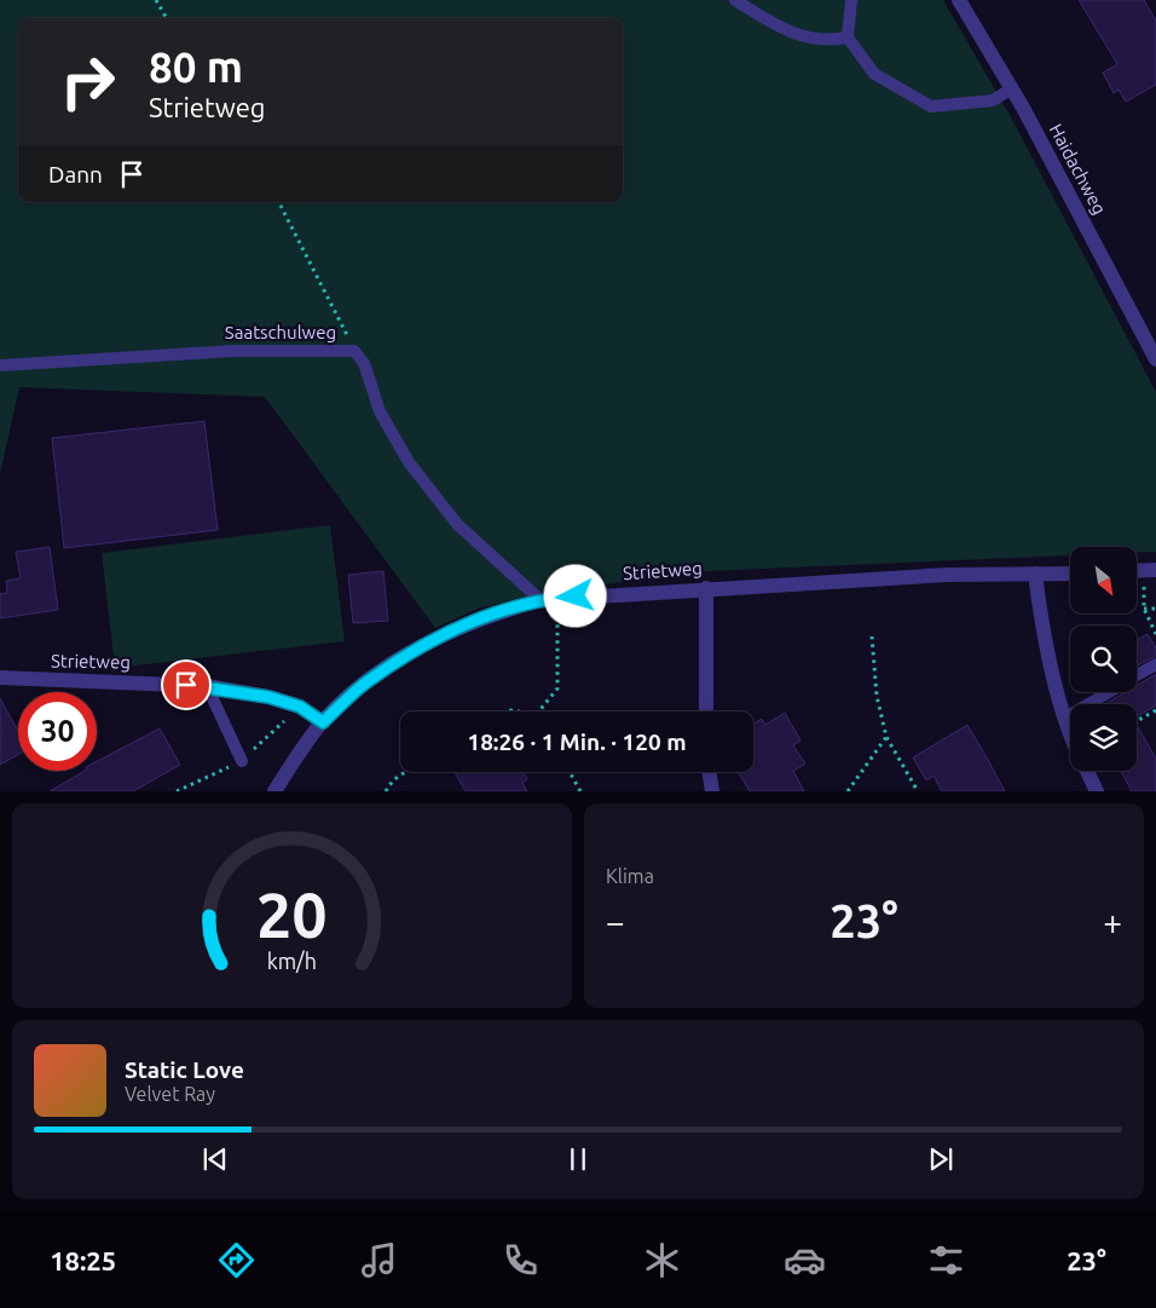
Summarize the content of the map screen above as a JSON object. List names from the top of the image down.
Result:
{
  "streets": {
    "street": ["Haidachweg", "Strietweg"],
    "lane": ["Saatschulweg"]
  },
  "crossings": [
    ["Saatschulweg", "Strietweg"]
  ],
  "north": "bottom right",
  "page": {
    "turn": ["80 m", "Strietweg"],
    "then": "Dann",
    "limit": "30",
    "trip": "18:26 · 1 Min. · 120 m",
    "tile": "Klima",
    "heat": ["−", "23°", "+"],
    "song": ["Static Love", "Velvet Ray"],
    "tabs": ["18:25", "23°"],
    "gauge": ["20", "km/h"]
  }
}
